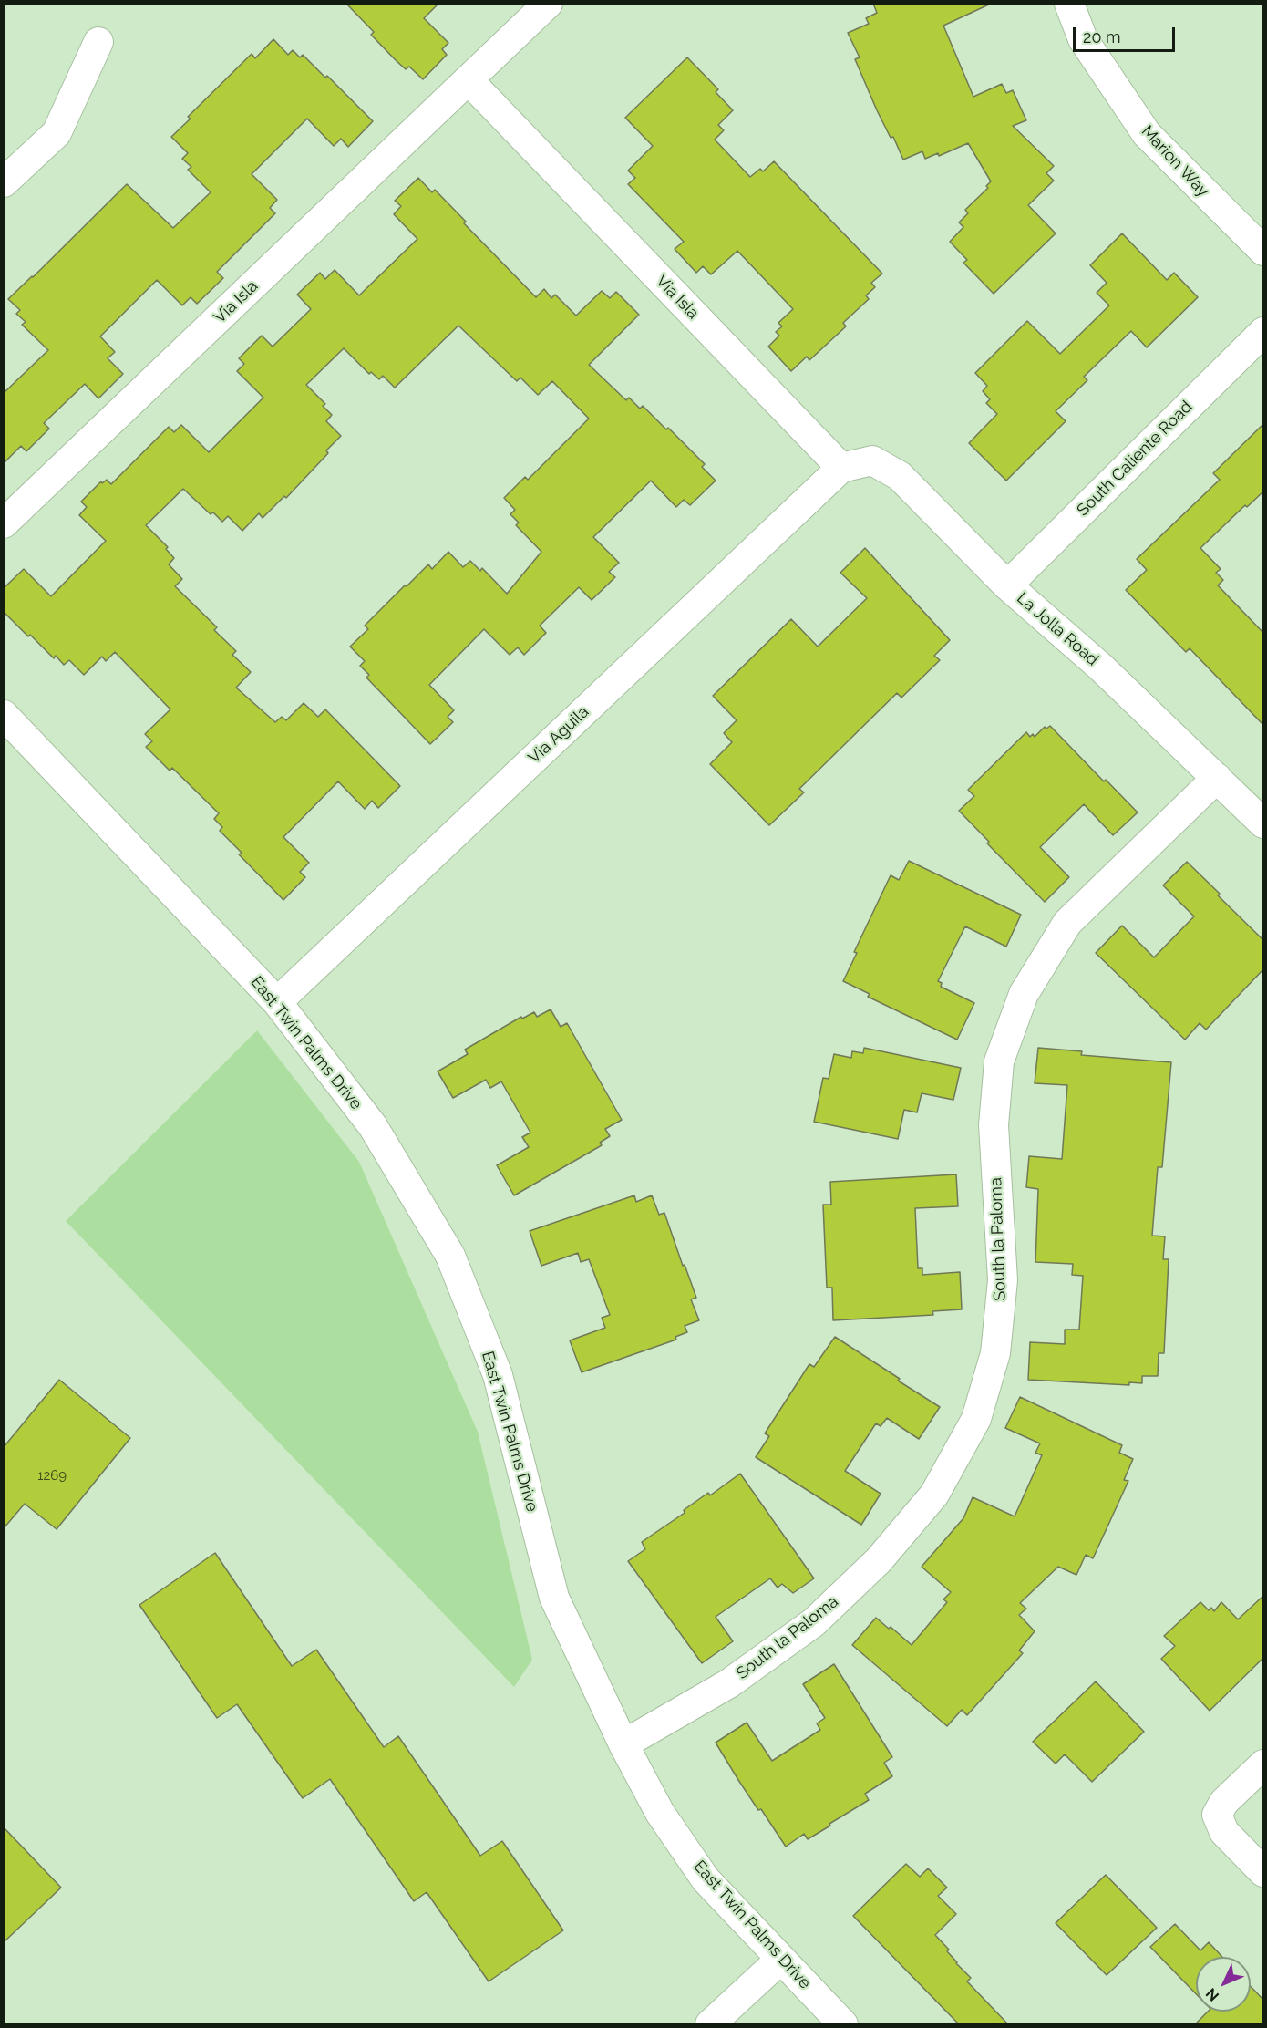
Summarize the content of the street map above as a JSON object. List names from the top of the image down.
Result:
{
  "streets": {
    "street": [
      "Marion Way",
      "Via Isla",
      "South Caliente Road",
      "La Jolla Road",
      "Via Aguila",
      "East Twin Palms Drive",
      "South la Paloma"
    ]
  },
  "crossings": [
    ["Via Isla", "La Jolla Road"],
    ["Via Isla", "Via Aguila"],
    ["South Caliente Road", "La Jolla Road"],
    ["La Jolla Road", "Via Aguila"],
    ["La Jolla Road", "South la Paloma"],
    ["Via Aguila", "East Twin Palms Drive"],
    ["East Twin Palms Drive", "South la Paloma"]
  ],
  "house_numbers": ["1269"],
  "scale_bar": "20 m",
  "north": "bottom left"
}
